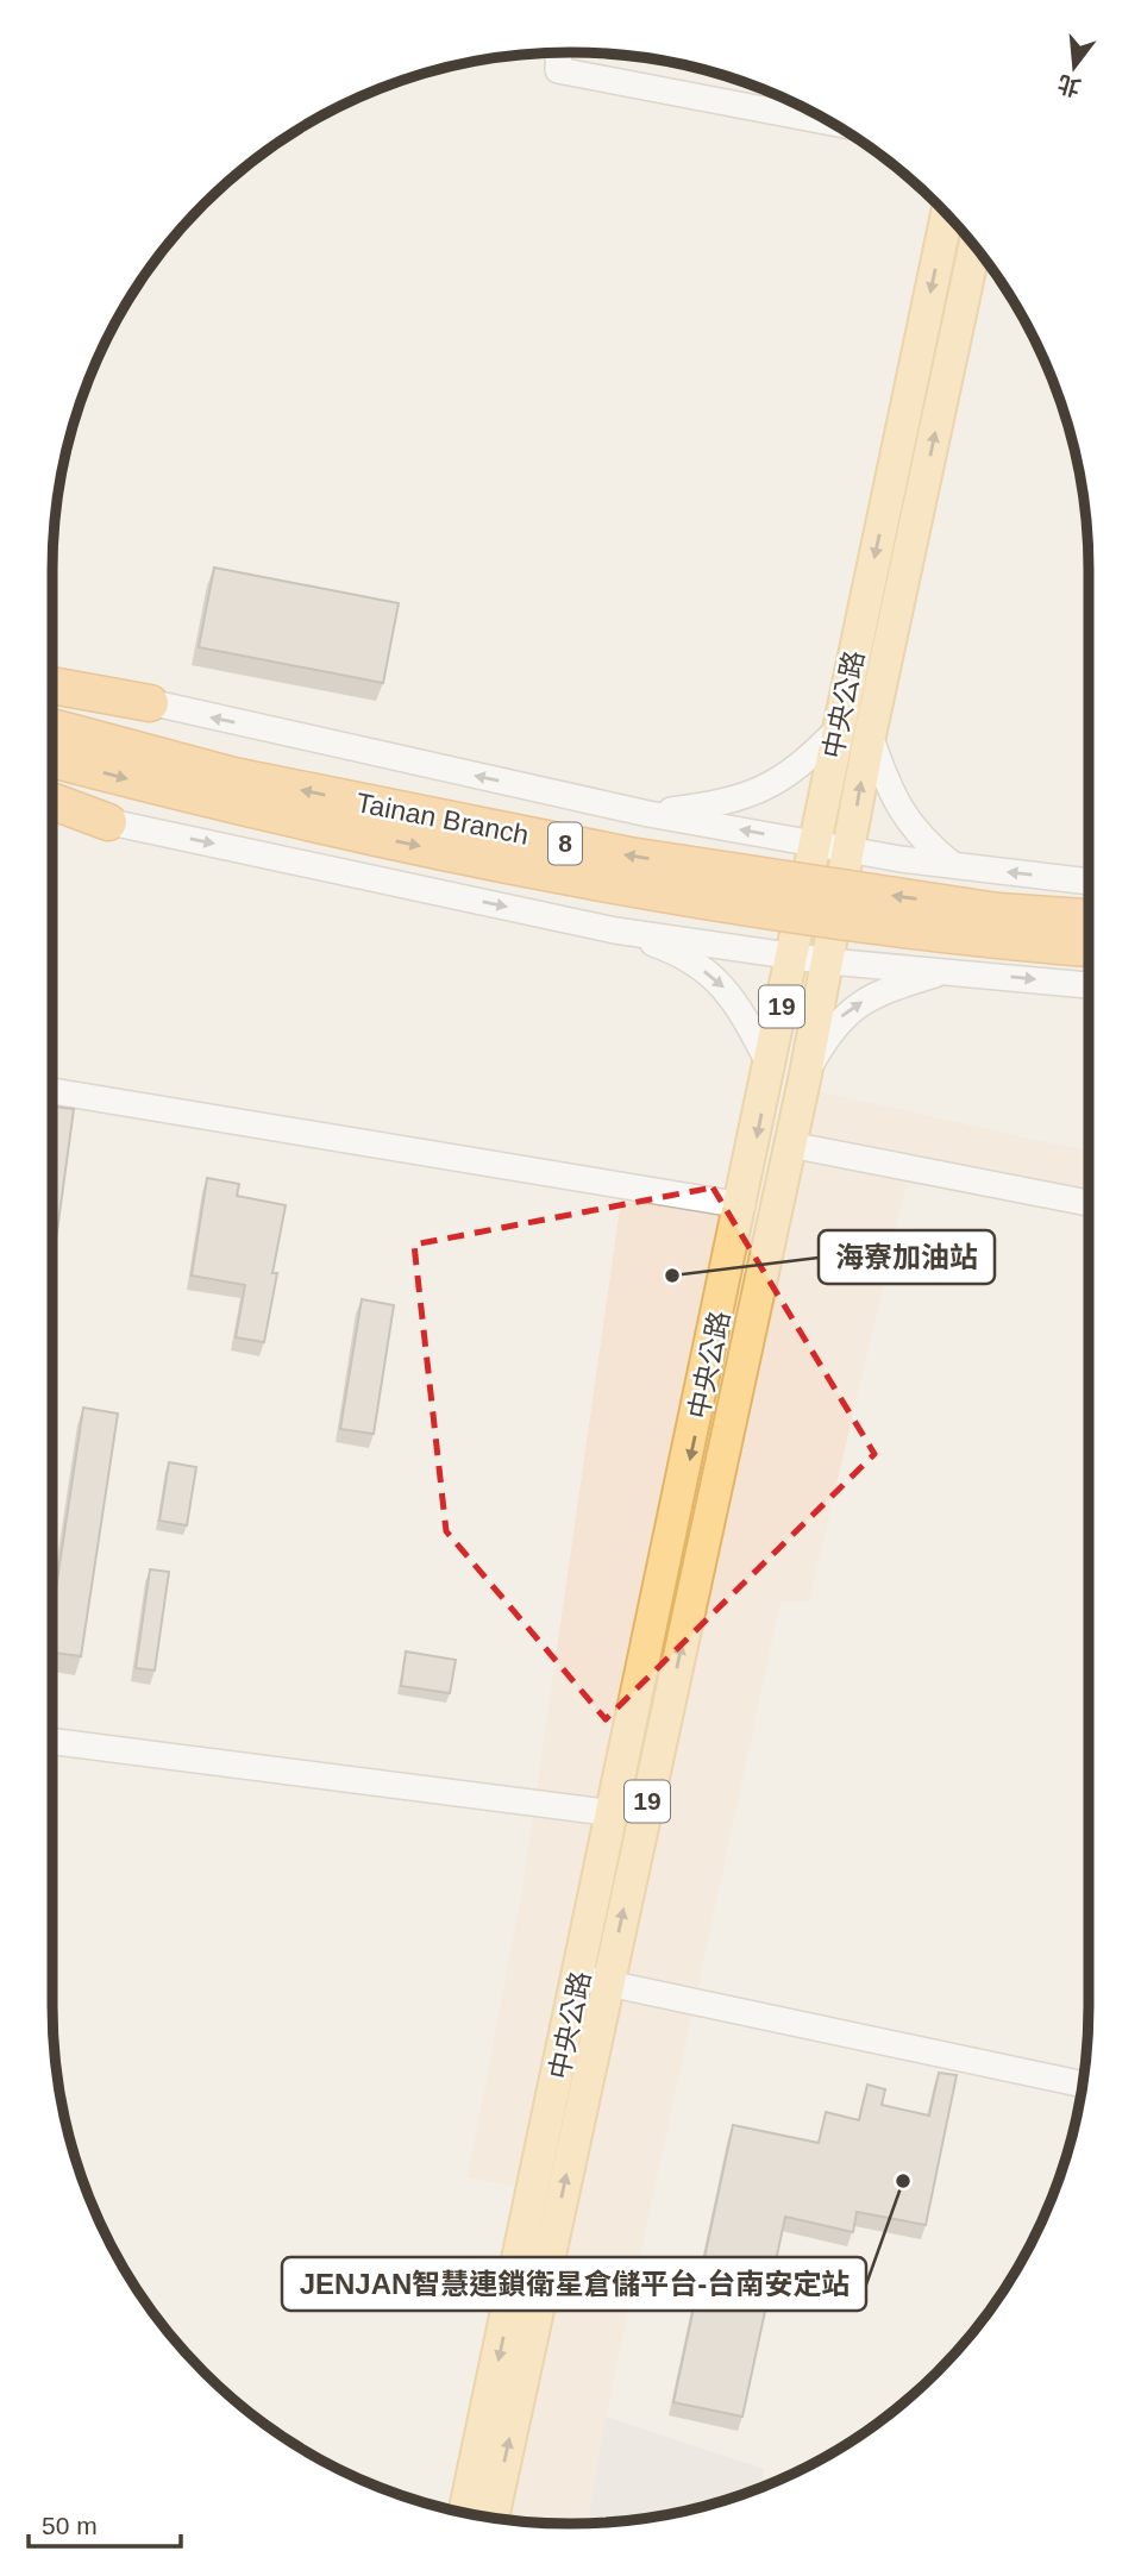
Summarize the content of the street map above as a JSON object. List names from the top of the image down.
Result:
{
  "streets": {
    "highway": ["Tainan Branch", "8"],
    "main road": ["中央公路", "19"]
  },
  "places": ["海寮加油站", "JENJAN智慧連鎖衛星倉儲平台-台南安定站"],
  "scale_bar": "50 m",
  "north": "bottom"
}
